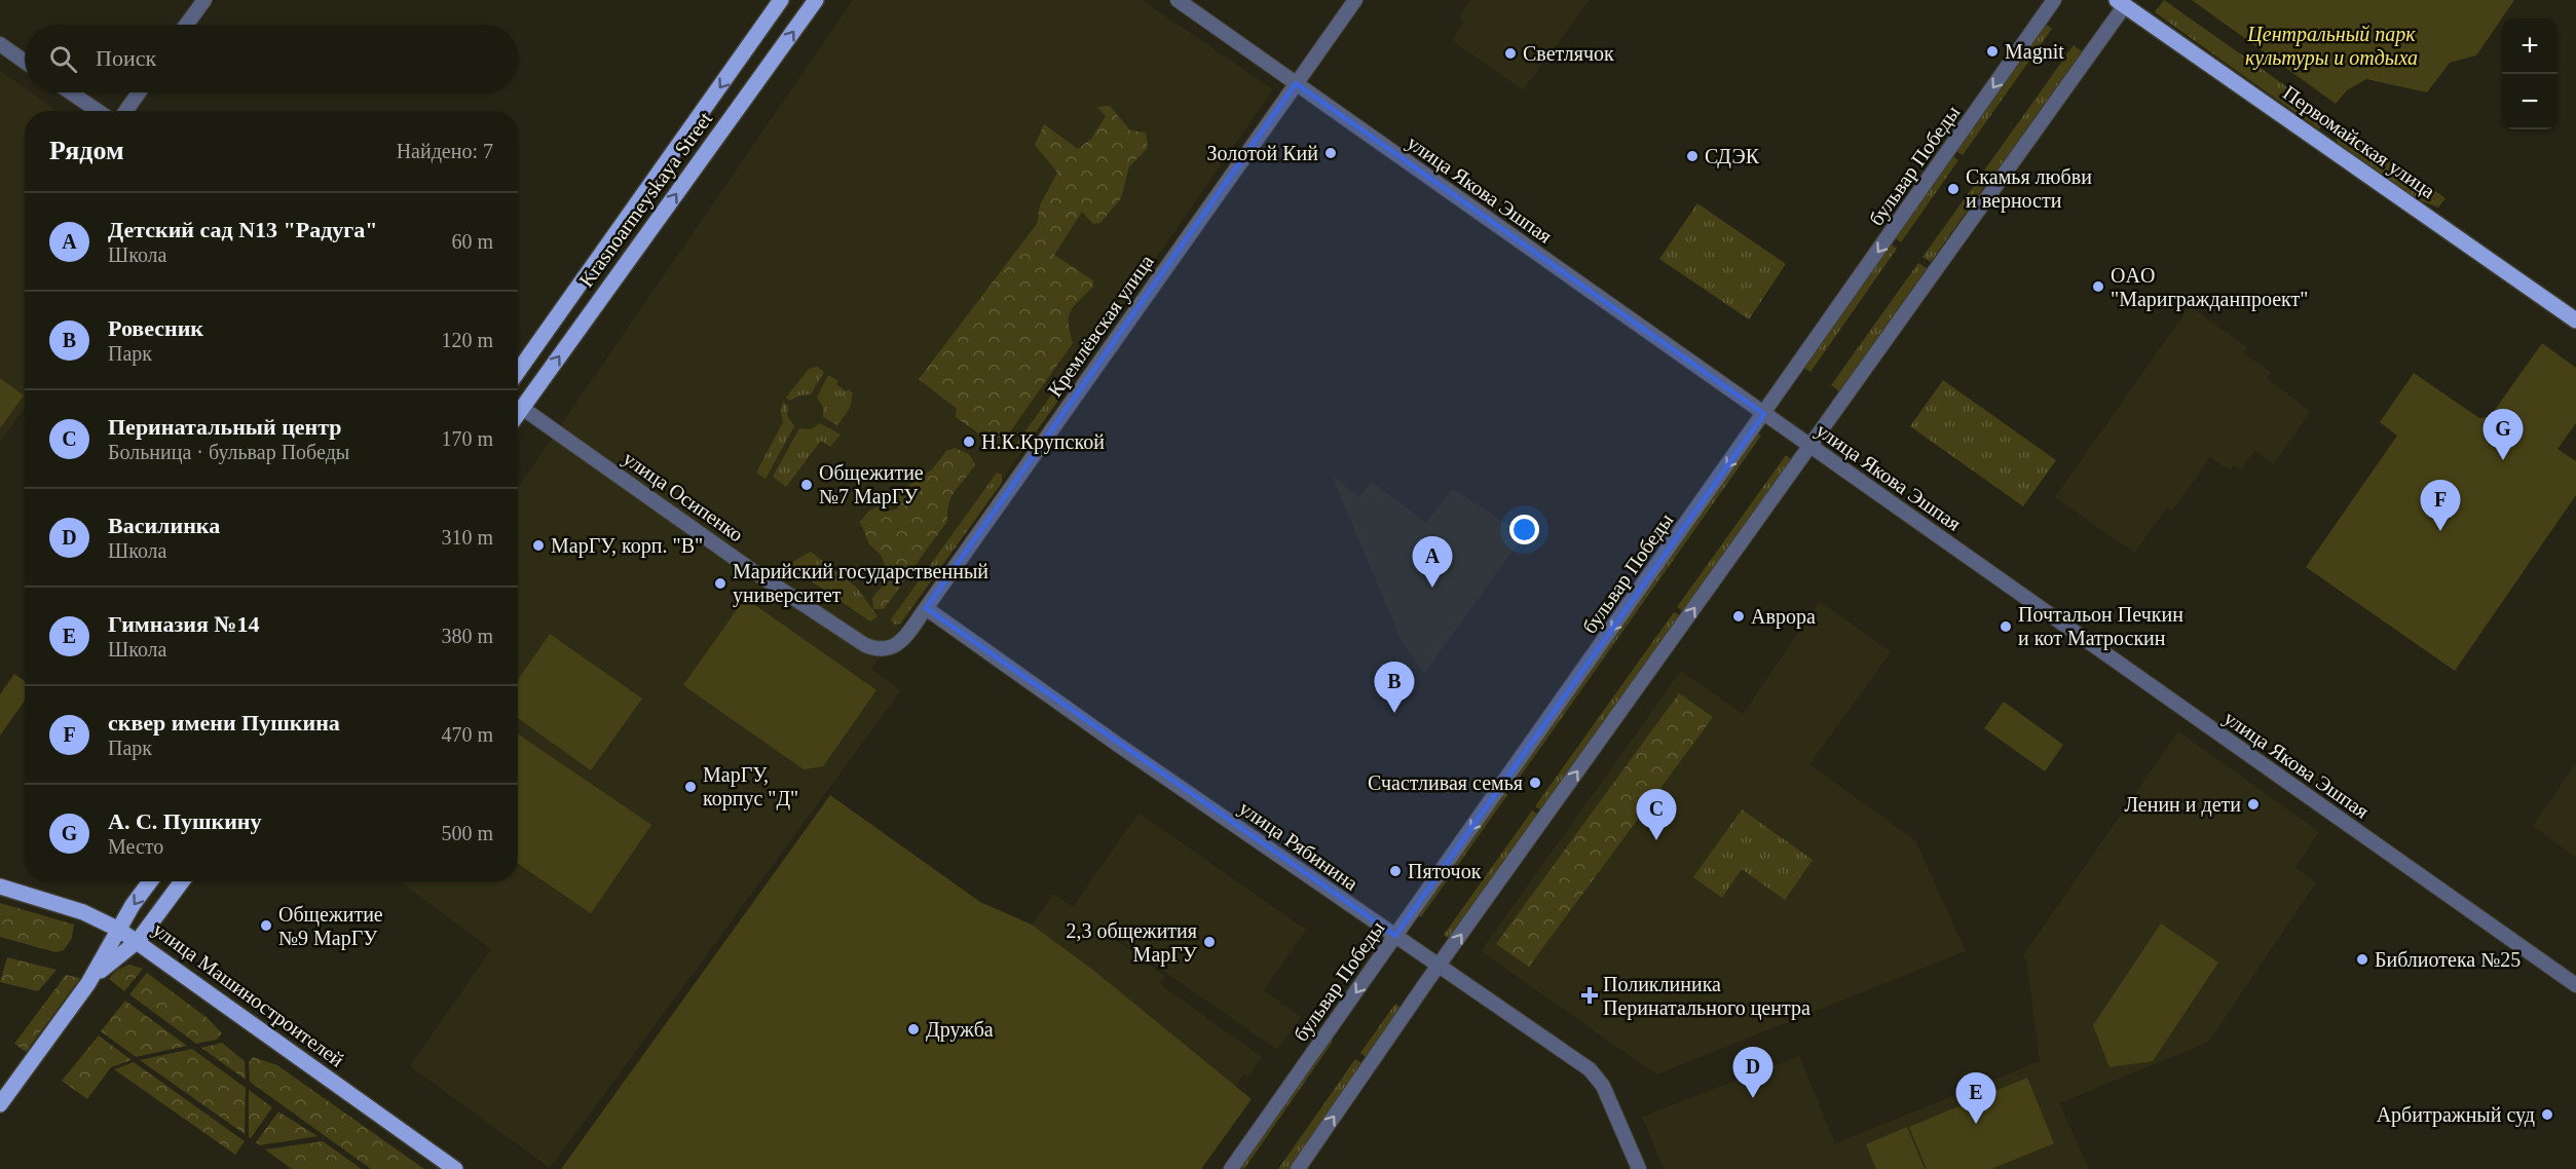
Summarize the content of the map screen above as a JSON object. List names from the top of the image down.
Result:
{
  "streets": {
    "main road": ["Первомайская улица", "Krasnoarmeyskaya Street", "улица Машиностроителей"],
    "street": [
      "бульвар Победы",
      "улица Якова Эшпая",
      "Кремлёвская улица",
      "улица Осипенко",
      "улица Рябинина"
    ]
  },
  "crossings": [
    ["бульвар Победы", "улица Якова Эшпая"],
    ["бульвар Победы", "улица Рябинина"],
    ["улица Якова Эшпая", "Кремлёвская улица"],
    ["Кремлёвская улица", "улица Осипенко"],
    ["Кремлёвская улица", "улица Рябинина"]
  ],
  "parks": ["Центральный парк культуры и отдыха"],
  "places": {
    "other": [
      "Magnit",
      "Светлячок",
      "Золотой Кий",
      "СДЭК",
      "Скамья любви и верности",
      "OAO \"Маригражданпроект\"",
      "Н.К.Крупской",
      "Общежитие №7 МарГУ",
      "МарГУ, корп. \"В\"",
      "Марийский государственный университет",
      "Аврора",
      "Почтальон Печкин и кот Матроскин",
      "Счастливая семья",
      "МарГУ, корпус \"Д\"",
      "Ленин и дети",
      "Пяточок",
      "Общежитие №9 МарГУ",
      "2,3 общежития МарГУ",
      "Библиотека №25",
      "Дружба",
      "Арбитражный суд"
    ],
    "health": ["Поликлиника Перинатального центра"]
  },
  "page": {
    "map_buttons": ["+", "−"],
    "search": "Поиск",
    "heading": ["Рядом", "Найдено: 7"],
    "list": [
      {
        "mark": "A",
        "name": "Детский сад N13 \"Радуга\"",
        "note": "Школа",
        "value": "60 m"
      },
      {
        "mark": "B",
        "name": "Ровесник",
        "note": "Парк",
        "value": "120 m"
      },
      {
        "mark": "C",
        "name": "Перинатальный центр",
        "note": "Больница · бульвар Победы",
        "value": "170 m"
      },
      {
        "mark": "D",
        "name": "Василинка",
        "note": "Школа",
        "value": "310 m"
      },
      {
        "mark": "E",
        "name": "Гимназия №14",
        "note": "Школа",
        "value": "380 m"
      },
      {
        "mark": "F",
        "name": "сквер имени Пушкина",
        "note": "Парк",
        "value": "470 m"
      },
      {
        "mark": "G",
        "name": "А. С. Пушкину",
        "note": "Место",
        "value": "500 m"
      }
    ],
    "pins": [
      "G",
      "F",
      "A",
      "B",
      "C",
      "D",
      "E"
    ]
  }
}
